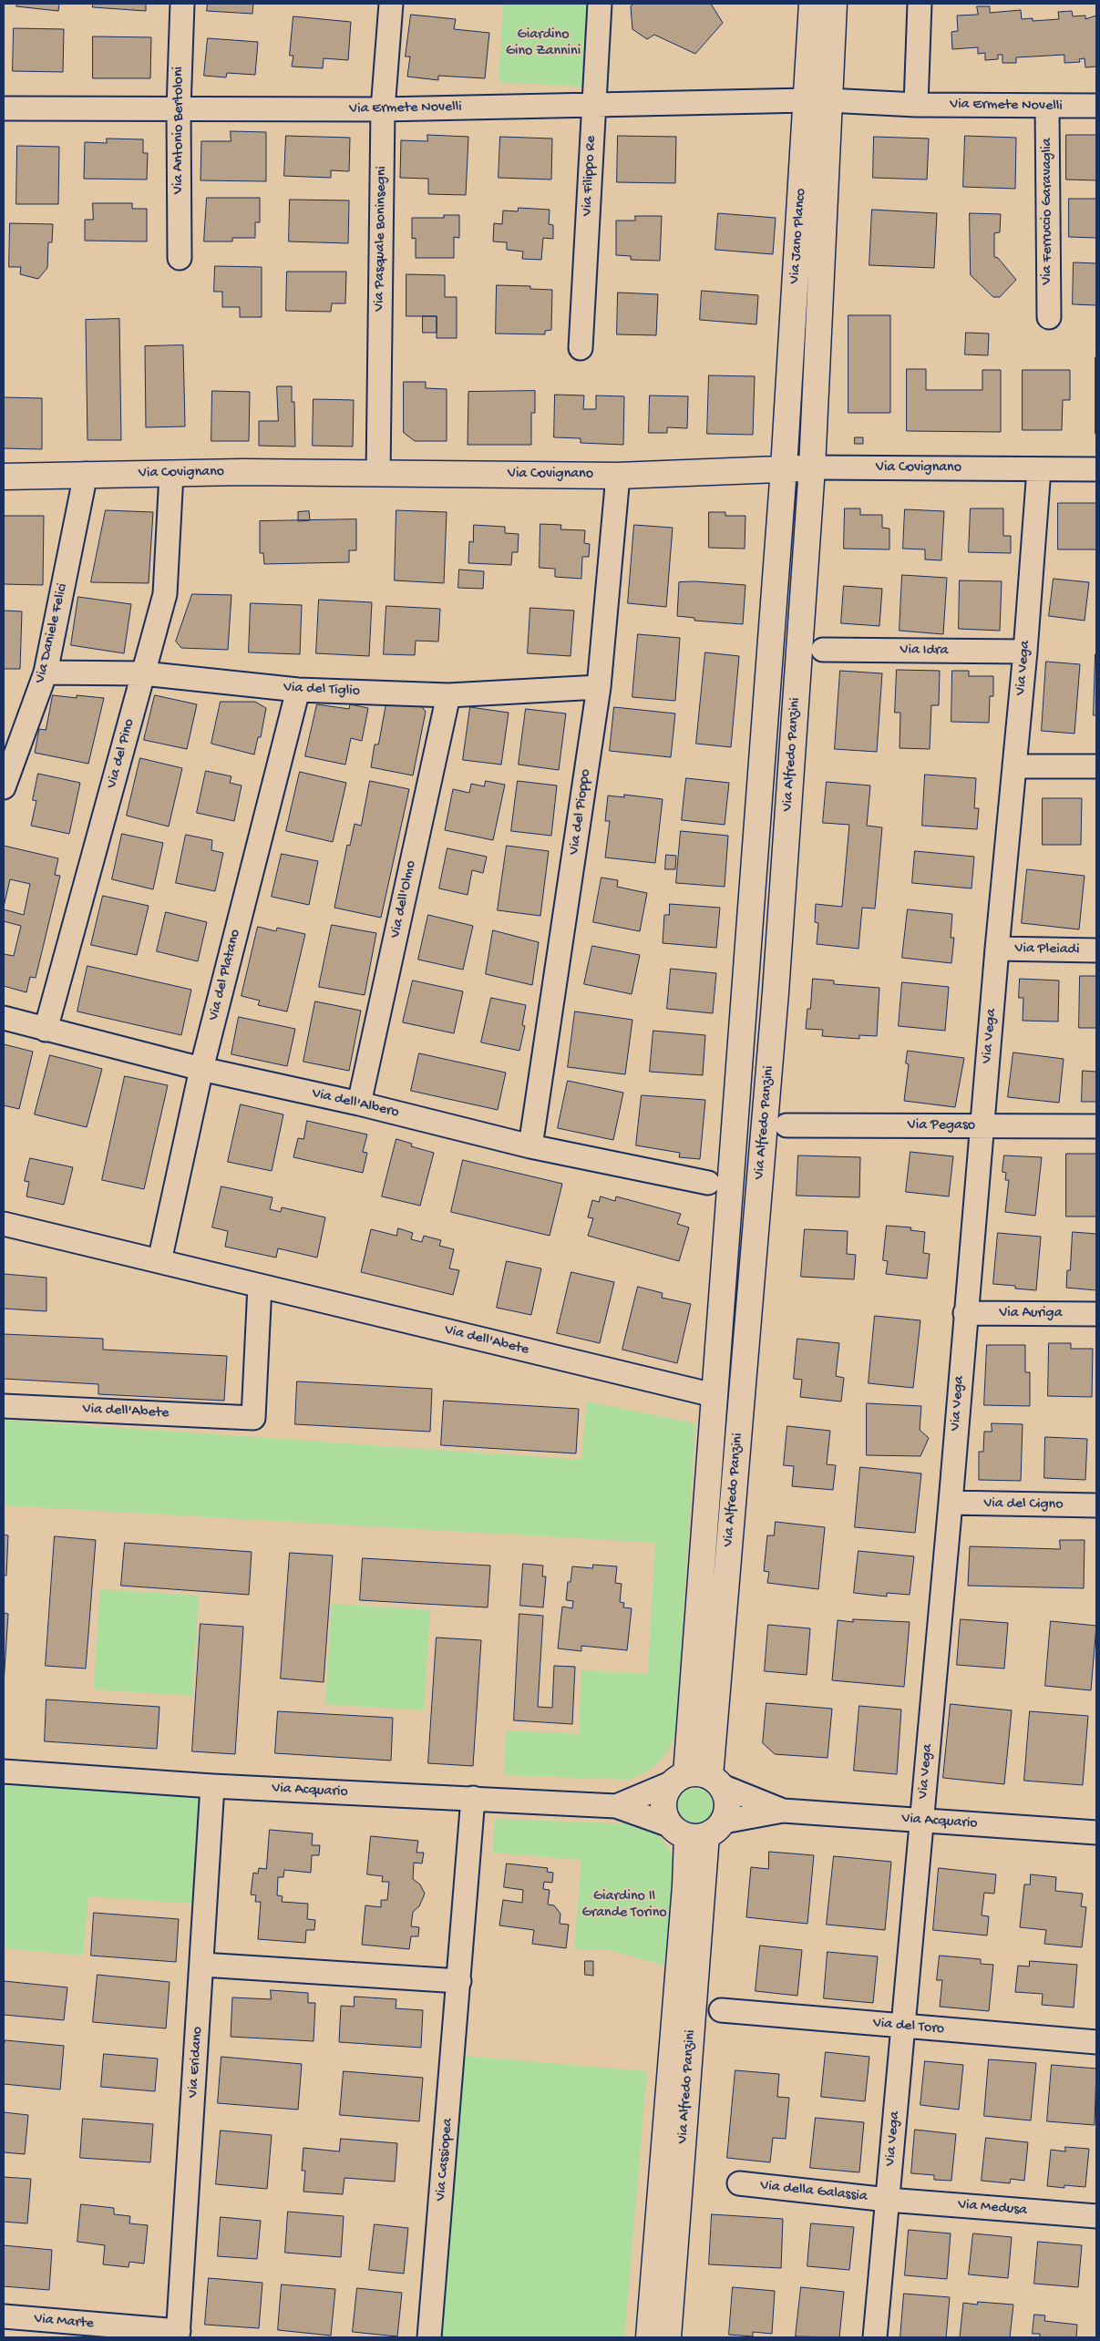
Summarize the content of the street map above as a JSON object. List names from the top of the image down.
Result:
{
  "streets": {
    "main road": ["Via Jano Planco", "Via Covignano", "Via Alfredo Panzini"],
    "street": [
      "Via Ermete Novelli",
      "Via Antonio Bertoloni",
      "Via Filippo Re",
      "Via Ferruccio Garavaglia",
      "Via Pasquale Boninsegni",
      "Via Daniele Felici",
      "Via Idra",
      "Via Vega",
      "Via del Tiglio",
      "Via del Pino",
      "Via del Pioppo",
      "Via dell'Olmo",
      "Via Pleiadi",
      "Via del Platano",
      "Via dell'Albero",
      "Via Pegaso",
      "Via Auriga",
      "Via dell'Abete",
      "Via del Cigno",
      "Via Acquario",
      "Via del Toro",
      "Via Eridano",
      "Via Cassiopea",
      "Via della Galassia",
      "Via Medusa",
      "Via Marte"
    ]
  },
  "crossings": [
    ["Via Ermete Novelli", "Via Antonio Bertoloni"],
    ["Via Ermete Novelli", "Via Filippo Re"],
    ["Via Ermete Novelli", "Via Ferruccio Garavaglia"],
    ["Via Ermete Novelli", "Via Jano Planco"],
    ["Via Ermete Novelli", "Via Pasquale Boninsegni"],
    ["Via Jano Planco", "Via Covignano"],
    ["Via Jano Planco", "Via Alfredo Panzini"],
    ["Via Pasquale Boninsegni", "Via Covignano"],
    ["Via Covignano", "Via Daniele Felici"],
    ["Via Covignano", "Via Vega"],
    ["Via Covignano", "Via del Pino"],
    ["Via Covignano", "Via Alfredo Panzini"],
    ["Via Covignano", "Via del Pioppo"],
    ["Via Daniele Felici", "Via del Tiglio"],
    ["Via Idra", "Via Vega"],
    ["Via Vega", "Via Pleiadi"],
    ["Via Vega", "Via Pegaso"],
    ["Via Vega", "Via Auriga"],
    ["Via Vega", "Via del Cigno"],
    ["Via Vega", "Via Acquario"],
    ["Via Vega", "Via del Toro"],
    ["Via Vega", "Via della Galassia"],
    ["Via Vega", "Via Medusa"],
    ["Via del Tiglio", "Via del Pino"],
    ["Via del Tiglio", "Via del Pioppo"],
    ["Via del Tiglio", "Via dell'Olmo"],
    ["Via del Tiglio", "Via del Platano"],
    ["Via del Pino", "Via dell'Albero"],
    ["Via Alfredo Panzini", "Via dell'Abete"],
    ["Via Alfredo Panzini", "Via Acquario"],
    ["Via del Pioppo", "Via dell'Albero"],
    ["Via dell'Olmo", "Via dell'Albero"],
    ["Via del Platano", "Via dell'Albero"],
    ["Via del Platano", "Via dell'Abete"],
    ["Via Acquario", "Via Eridano"],
    ["Via Acquario", "Via Cassiopea"],
    ["Via Eridano", "Via Marte"],
    ["Via della Galassia", "Via Medusa"]
  ],
  "parks": ["Giardino Gino Zannini", "Giardino Il Grande Torino"]
}
